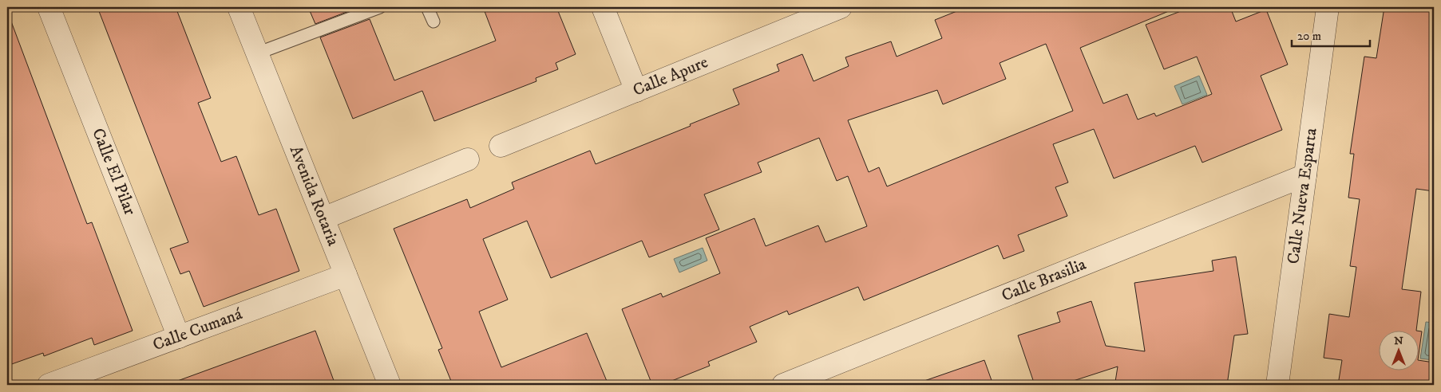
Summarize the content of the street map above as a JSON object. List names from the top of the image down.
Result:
{
  "streets": {
    "street": [
      "Calle Apure",
      "Calle El Pilar",
      "Avenida Rotaria",
      "Calle Nueva Esparta",
      "Calle Brasilia",
      "Calle Cumaná"
    ]
  },
  "crossings": [
    ["Calle El Pilar", "Calle Cumaná"],
    ["Avenida Rotaria", "Calle Cumaná"],
    ["Calle Nueva Esparta", "Calle Brasilia"]
  ],
  "scale_bar": "20 m",
  "north": "top"
}
